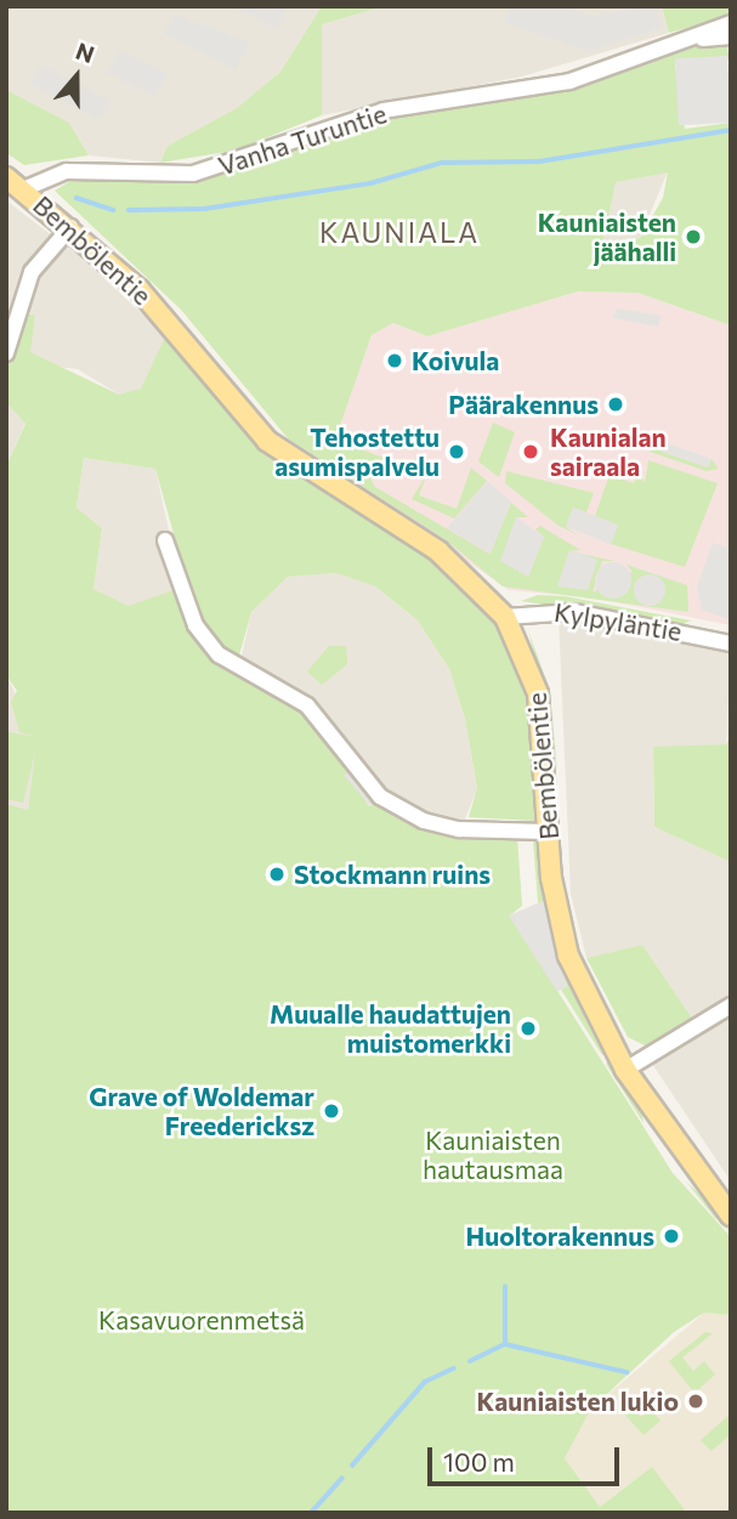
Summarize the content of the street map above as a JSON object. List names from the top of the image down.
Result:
{
  "streets": {
    "main road": ["Bembölentie"],
    "street": ["Vanha Turuntie", "Kylpyläntie"]
  },
  "crossings": [
    ["Vanha Turuntie", "Bembölentie"],
    ["Bembölentie", "Kylpyläntie"]
  ],
  "districts": ["KAUNIALA"],
  "parks": ["Kauniaisten hautausmaa", "Kasavuorenmetsä"],
  "places": [
    "Kauniaisten jäähalli",
    "Koivula",
    "Päärakennus",
    "Tehostettu asumispalvelu",
    "Kaunialan sairaala",
    "Stockmann ruins",
    "Muualle haudattujen muistomerkki",
    "Grave of Woldemar Freedericksz",
    "Huoltorakennus",
    "Kauniaisten lukio"
  ],
  "scale_bar": "100 m",
  "north": "top"
}
